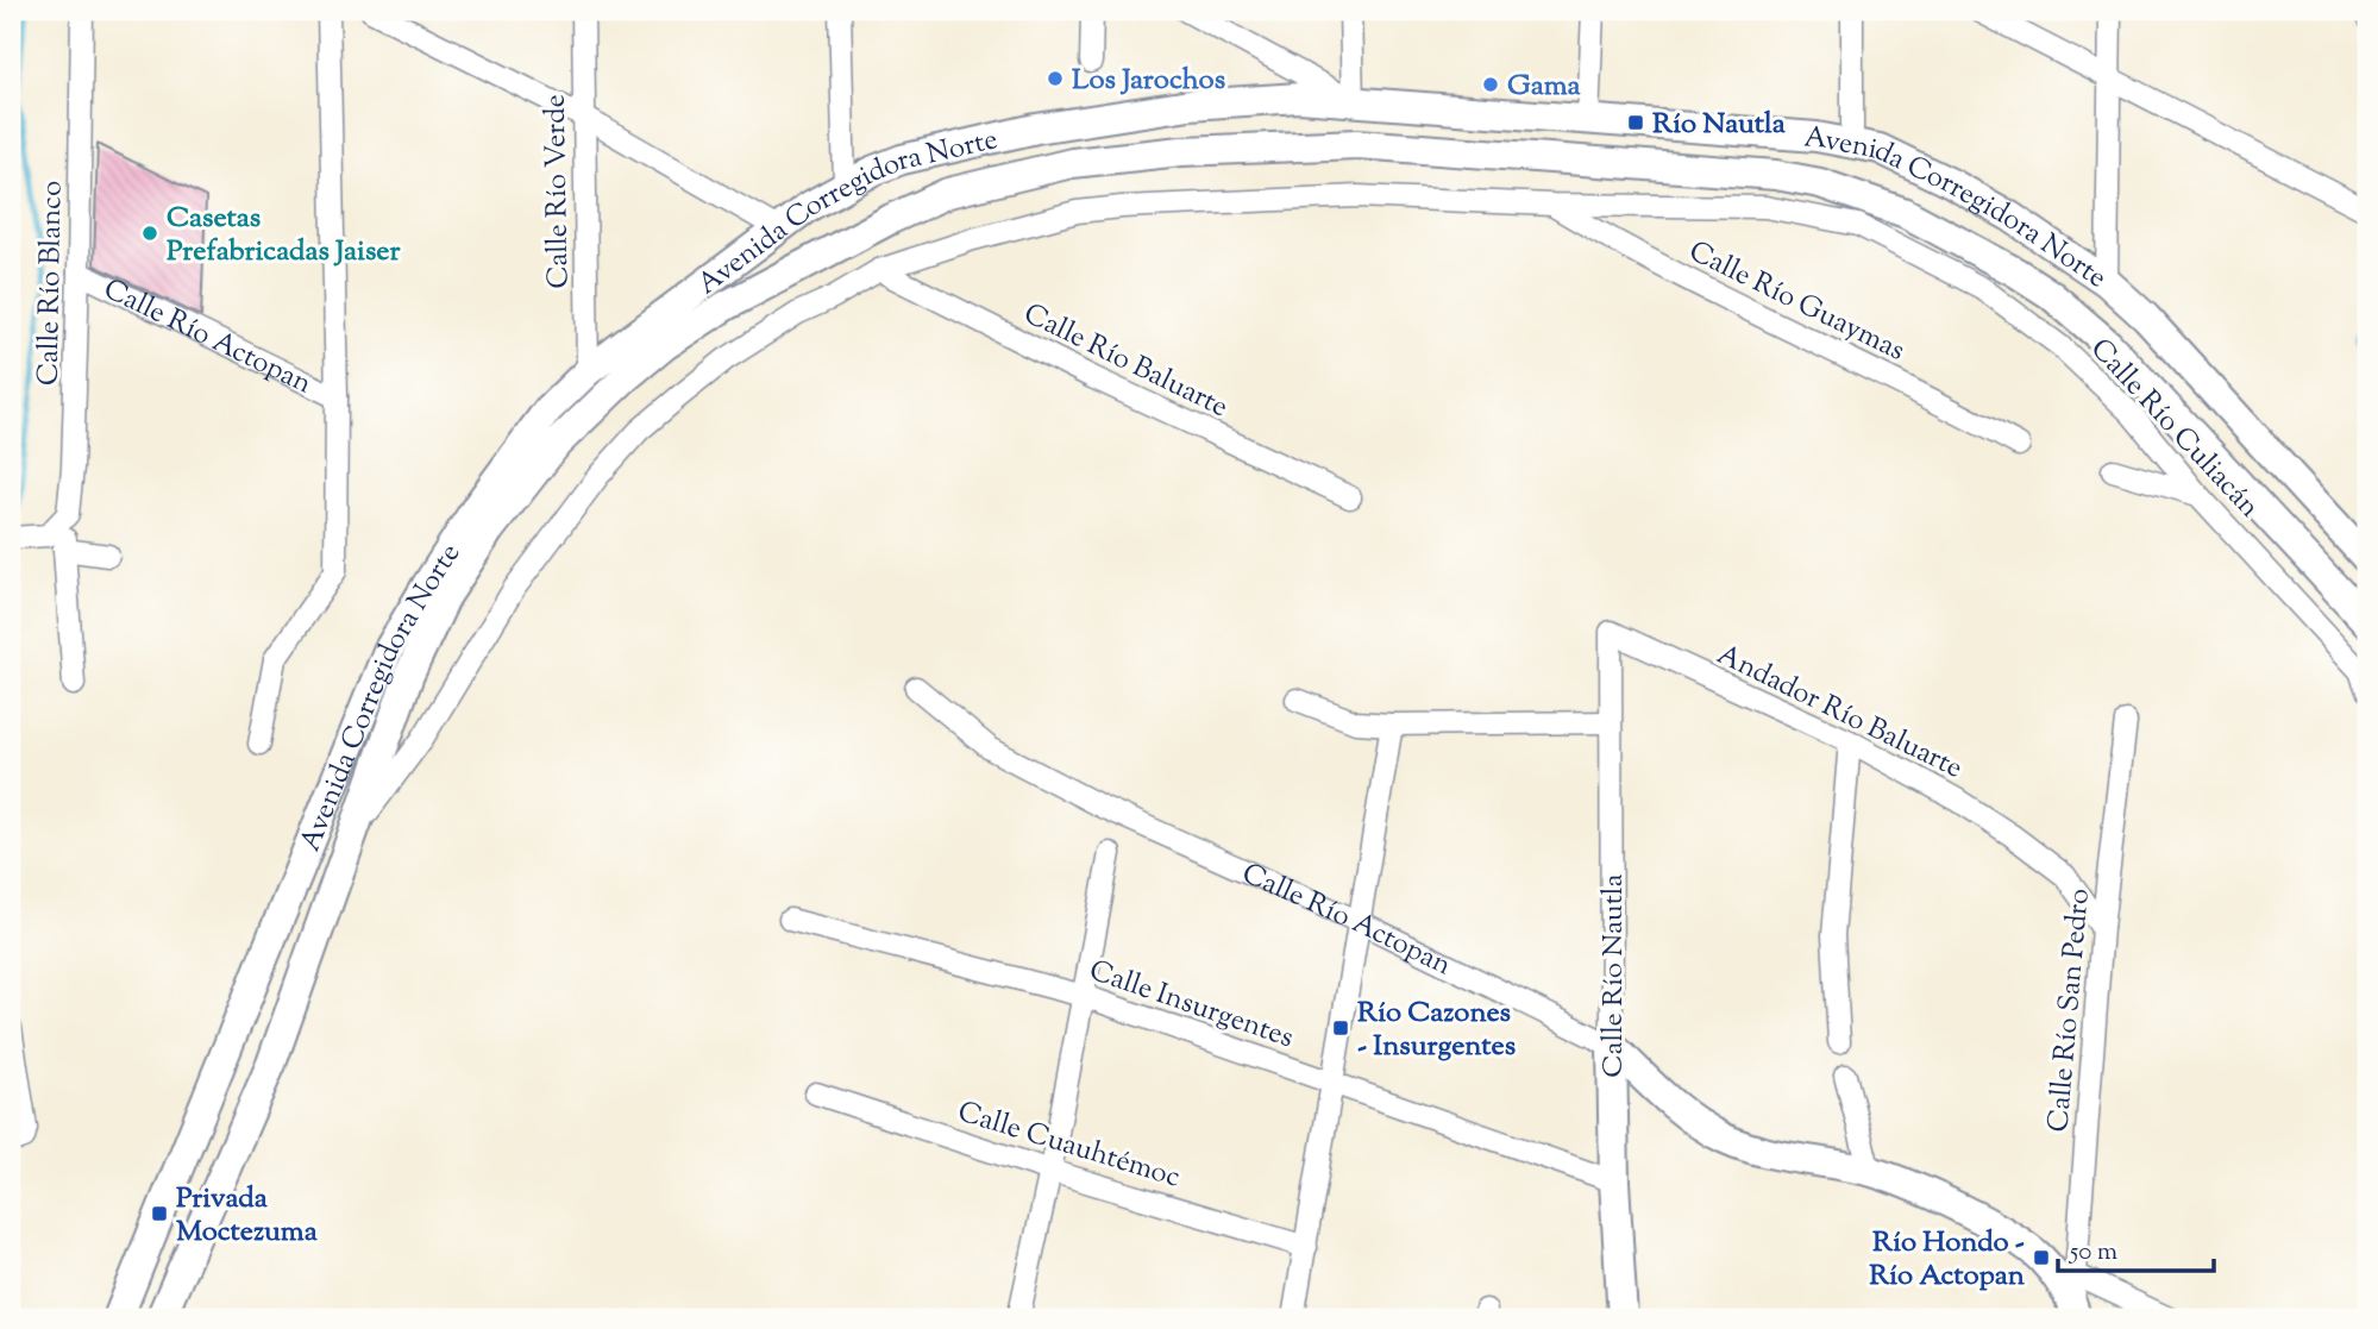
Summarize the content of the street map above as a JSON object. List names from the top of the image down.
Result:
{
  "streets": {
    "main road": ["Avenida Corregidora Norte", "Calle Río Actopan", "Calle Río Nautla"],
    "street": [
      "Calle Río Verde",
      "Calle Río Blanco",
      "Calle Río Guaymas",
      "Calle Río Baluarte",
      "Calle Río Culiacán",
      "Andador Río Baluarte",
      "Calle Insurgentes",
      "Calle Río San Pedro",
      "Calle Cuauhtémoc"
    ]
  },
  "crossings": [
    ["Calle Río Verde", "Avenida Corregidora Norte"],
    ["Avenida Corregidora Norte", "Calle Río Culiacán"],
    ["Calle Río Blanco", "Calle Río Actopan"],
    ["Calle Río Guaymas", "Calle Río Culiacán"],
    ["Calle Río Actopan", "Calle Río Nautla"],
    ["Calle Río Actopan", "Calle Río San Pedro"],
    ["Calle Río Baluarte", "Calle Río Culiacán"],
    ["Andador Río Baluarte", "Calle Río Nautla"],
    ["Andador Río Baluarte", "Calle Río San Pedro"],
    ["Calle Río Nautla", "Calle Insurgentes"]
  ],
  "places": {
    "other": ["Los Jarochos", "Gama", "Casetas Prefabricadas Jaiser"],
    "transit": [
      "Río Nautla",
      "Río Cazones - Insurgentes",
      "Privada Moctezuma",
      "Río Hondo - Río Actopan"
    ]
  },
  "scale_bar": "50 m"
}
